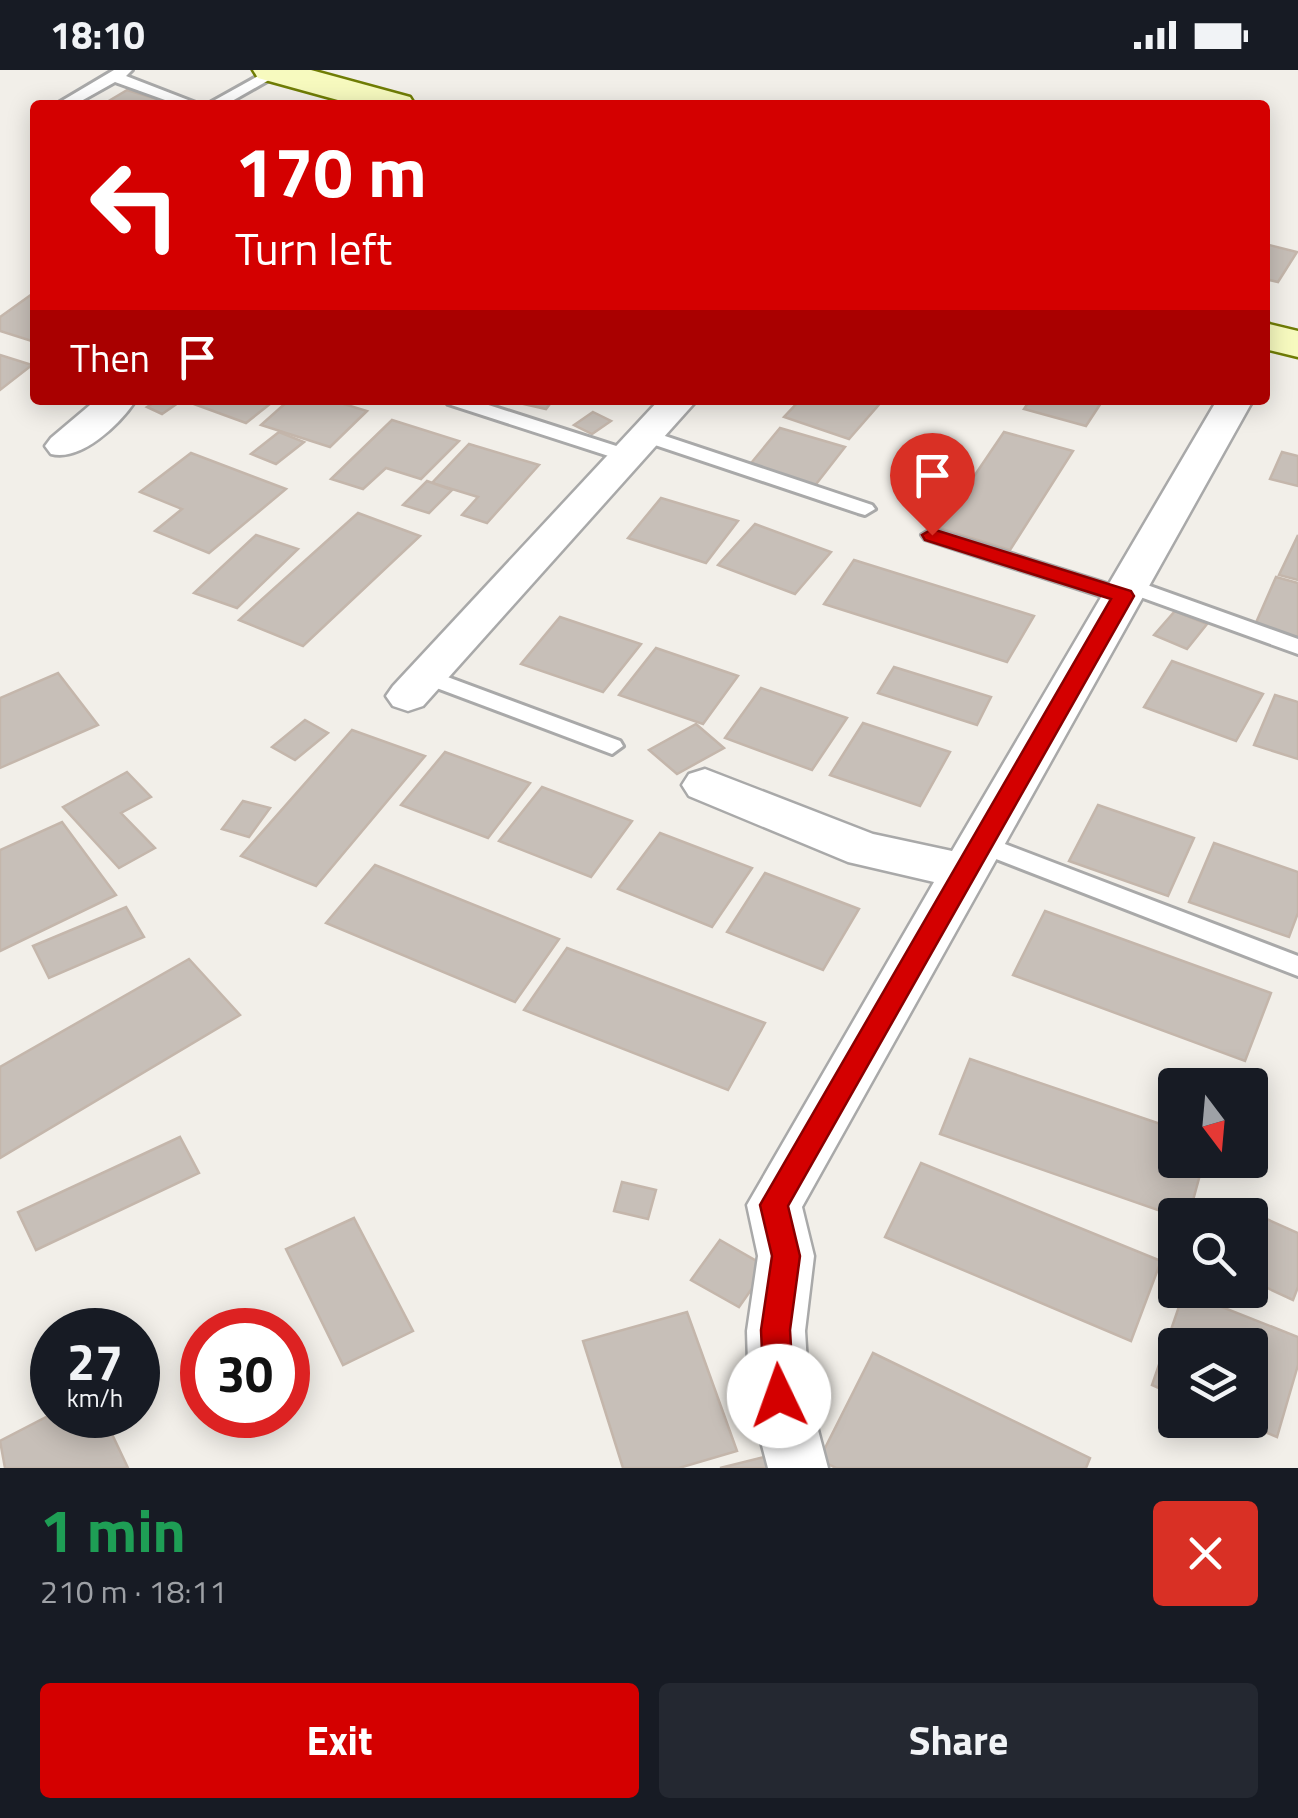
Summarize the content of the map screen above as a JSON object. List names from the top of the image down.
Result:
{
  "north": "bottom",
  "page": {
    "status": "18:10",
    "turn": ["170 m", "Turn left"],
    "then": "Then",
    "speed": "27 km/h",
    "limit": "30",
    "heading": ["1 min", "210 m · 18:11"],
    "buttons": ["Exit", "Share"]
  }
}
